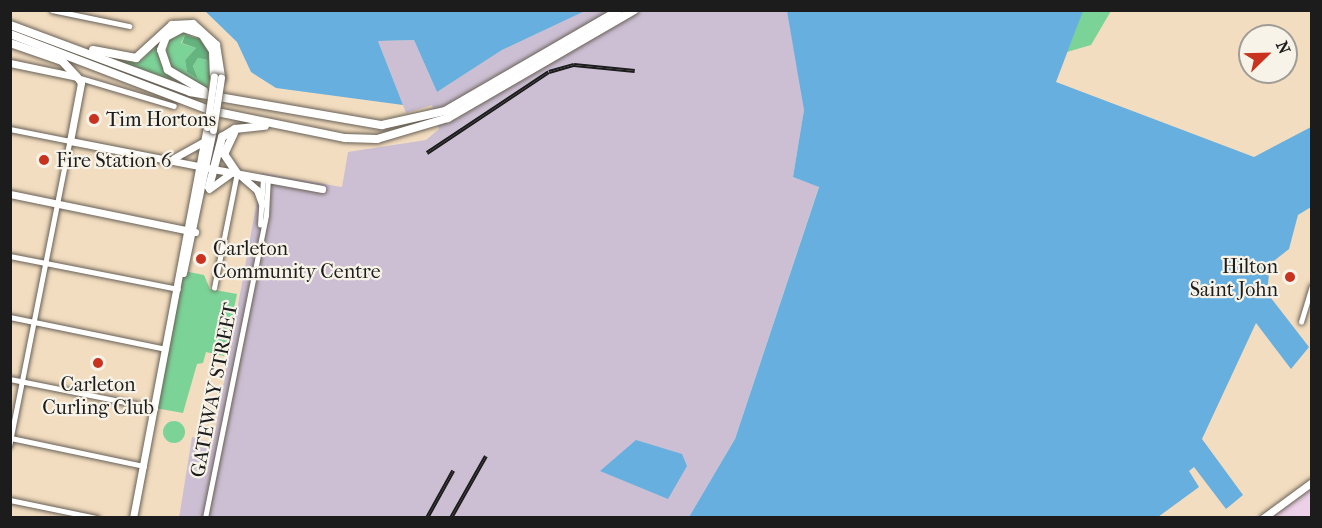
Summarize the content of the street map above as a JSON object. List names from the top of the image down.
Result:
{
  "streets": {
    "street": ["GATEWAY STREET"]
  },
  "places": [
    "Tim Hortons",
    "Fire Station 6",
    "Carleton Community Centre",
    "Hilton Saint John",
    "Carleton Curling Club"
  ],
  "north": "top right"
}
